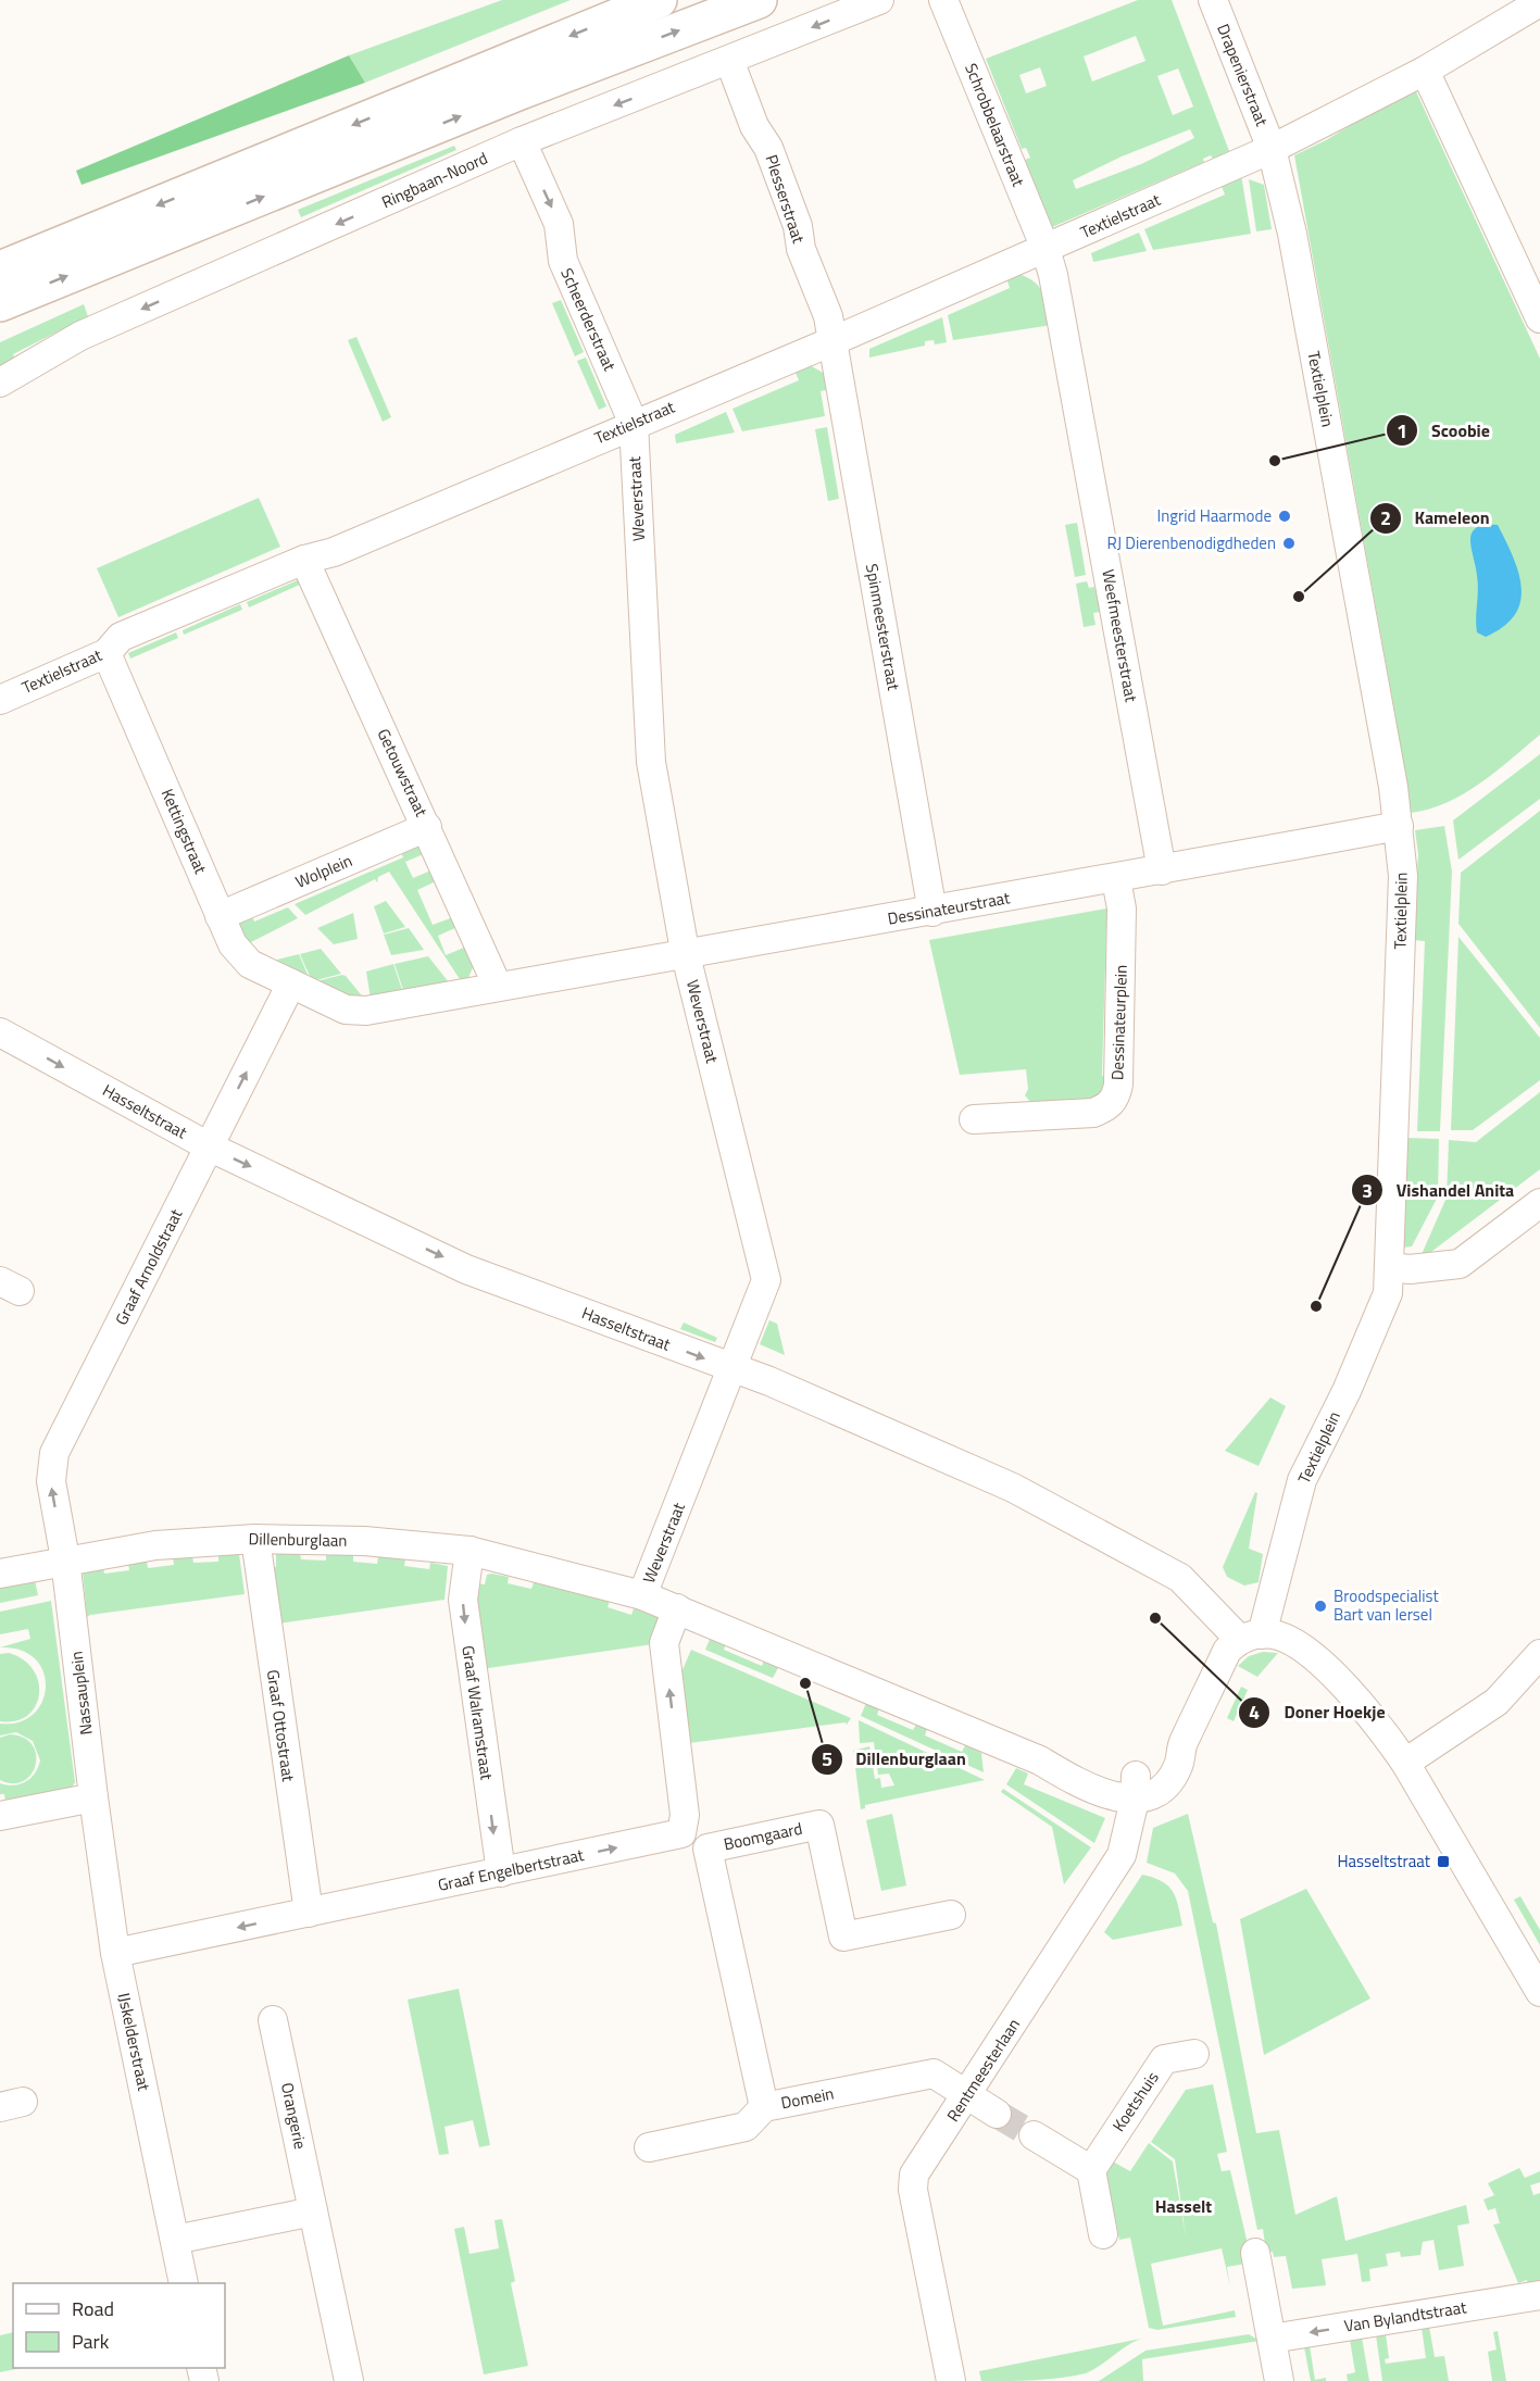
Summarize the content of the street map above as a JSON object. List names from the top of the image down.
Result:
{
  "streets": {
    "street": [
      "Drapenierstraat",
      "Schrobbelaarstraat",
      "Ringbaan-Noord",
      "Plesserstraat",
      "Textielstraat",
      "Scheerderstraat",
      "Textielplein",
      "Weverstraat",
      "Spinmeesterstraat",
      "Weefmeesterstraat",
      "Getouwstraat",
      "Kettingstraat",
      "Wolplein",
      "Dessinateurstraat",
      "Dessinateurplein",
      "Hasseltstraat",
      "Graaf Arnoldstraat",
      "Dillenburglaan",
      "Nassauplein",
      "Graaf Walramstraat",
      "Graaf Ottostraat",
      "Boomgaard",
      "Graaf Engelbertstraat",
      "IJskelderstraat",
      "Rentmeesterlaan",
      "Domein",
      "Koetshuis",
      "Orangerie",
      "Van Bylandtstraat"
    ]
  },
  "crossings": [
    ["Drapenierstraat", "Textielstraat"],
    ["Drapenierstraat", "Textielplein"],
    ["Schrobbelaarstraat", "Textielstraat"],
    ["Schrobbelaarstraat", "Weefmeesterstraat"],
    ["Ringbaan-Noord", "Plesserstraat"],
    ["Ringbaan-Noord", "Scheerderstraat"],
    ["Plesserstraat", "Textielstraat"],
    ["Plesserstraat", "Spinmeesterstraat"],
    ["Textielstraat", "Scheerderstraat"],
    ["Textielstraat", "Textielplein"],
    ["Textielstraat", "Weverstraat"],
    ["Textielstraat", "Spinmeesterstraat"],
    ["Textielstraat", "Weefmeesterstraat"],
    ["Textielstraat", "Getouwstraat"],
    ["Textielstraat", "Kettingstraat"],
    ["Scheerderstraat", "Weverstraat"],
    ["Textielplein", "Dessinateurstraat"],
    ["Textielplein", "Hasseltstraat"],
    ["Weverstraat", "Dessinateurstraat"],
    ["Weverstraat", "Hasseltstraat"],
    ["Weverstraat", "Dillenburglaan"],
    ["Spinmeesterstraat", "Dessinateurstraat"],
    ["Weefmeesterstraat", "Dessinateurstraat"],
    ["Getouwstraat", "Wolplein"],
    ["Getouwstraat", "Dessinateurstraat"],
    ["Kettingstraat", "Wolplein"],
    ["Kettingstraat", "Graaf Arnoldstraat"],
    ["Dessinateurstraat", "Dessinateurplein"],
    ["Hasseltstraat", "Graaf Arnoldstraat"],
    ["Graaf Arnoldstraat", "Dillenburglaan"],
    ["Graaf Arnoldstraat", "Nassauplein"],
    ["Dillenburglaan", "Nassauplein"],
    ["Dillenburglaan", "Graaf Walramstraat"],
    ["Dillenburglaan", "Graaf Ottostraat"],
    ["Dillenburglaan", "Graaf Engelbertstraat"],
    ["Dillenburglaan", "Rentmeesterlaan"],
    ["Nassauplein", "IJskelderstraat"],
    ["Graaf Walramstraat", "Graaf Engelbertstraat"],
    ["Graaf Ottostraat", "Graaf Engelbertstraat"],
    ["Boomgaard", "Domein"],
    ["Graaf Engelbertstraat", "IJskelderstraat"],
    ["Rentmeesterlaan", "Domein"]
  ],
  "one_way": [
    "Ringbaan-Noord",
    "Scheerderstraat",
    "Hasseltstraat",
    "Graaf Arnoldstraat",
    "Graaf Walramstraat",
    "Van Bylandtstraat"
  ],
  "districts": ["Hasselt"],
  "places": {
    "other": [
      "Scoobie",
      "Ingrid Haarmode",
      "RJ Dierenbenodigdheden",
      "Kameleon",
      "Vishandel Anita",
      "Broodspecialist Bart van Iersel",
      "Doner Hoekje",
      "Dillenburglaan"
    ],
    "transit": ["Hasseltstraat"]
  },
  "legend": ["Road", "Park"]
}
